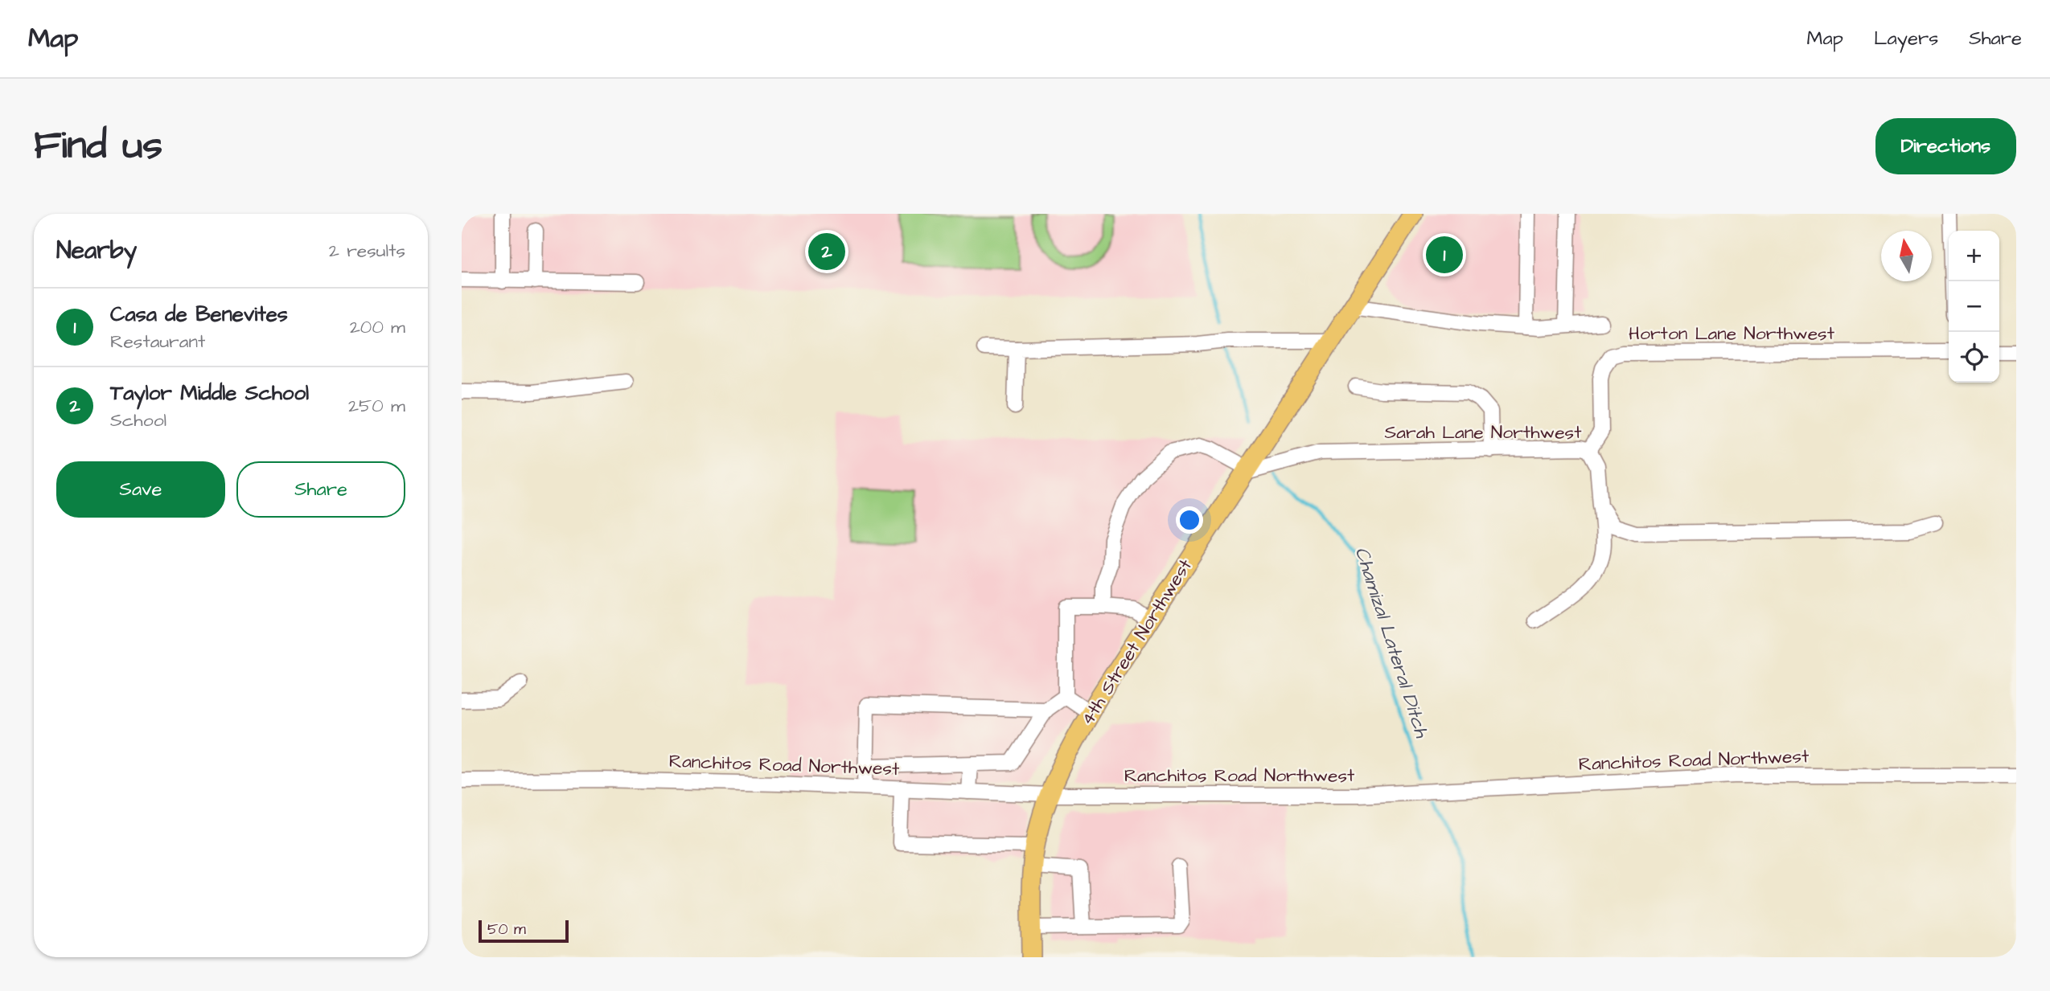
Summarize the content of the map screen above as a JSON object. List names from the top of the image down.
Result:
{
  "streets": {
    "main road": ["4th Street Northwest"],
    "street": ["Horton Lane Northwest", "Sarah Lane Northwest", "Ranchitos Road Northwest"]
  },
  "crossings": [
    ["Horton Lane Northwest", "Sarah Lane Northwest"],
    ["Sarah Lane Northwest", "4th Street Northwest"],
    ["4th Street Northwest", "Ranchitos Road Northwest"]
  ],
  "water": ["Chamizal Lateral Ditch"],
  "scale_bar": "50 m",
  "north": "top",
  "page": {
    "header": "Map",
    "nav": ["Map", "Layers", "Share"],
    "buttons": [
      "Directions",
      ["Save", "Share"]
    ],
    "title": "Find us",
    "heading": ["Nearby", "2 results"],
    "pins": ["2", "1"],
    "map_buttons": ["+", "−"],
    "list": [
      {
        "mark": "1",
        "name": "Casa de Benevites",
        "note": "Restaurant",
        "value": "200 m"
      },
      {
        "mark": "2",
        "name": "Taylor Middle School",
        "note": "School",
        "value": "250 m"
      }
    ],
    "scale": "50 m"
  }
}
